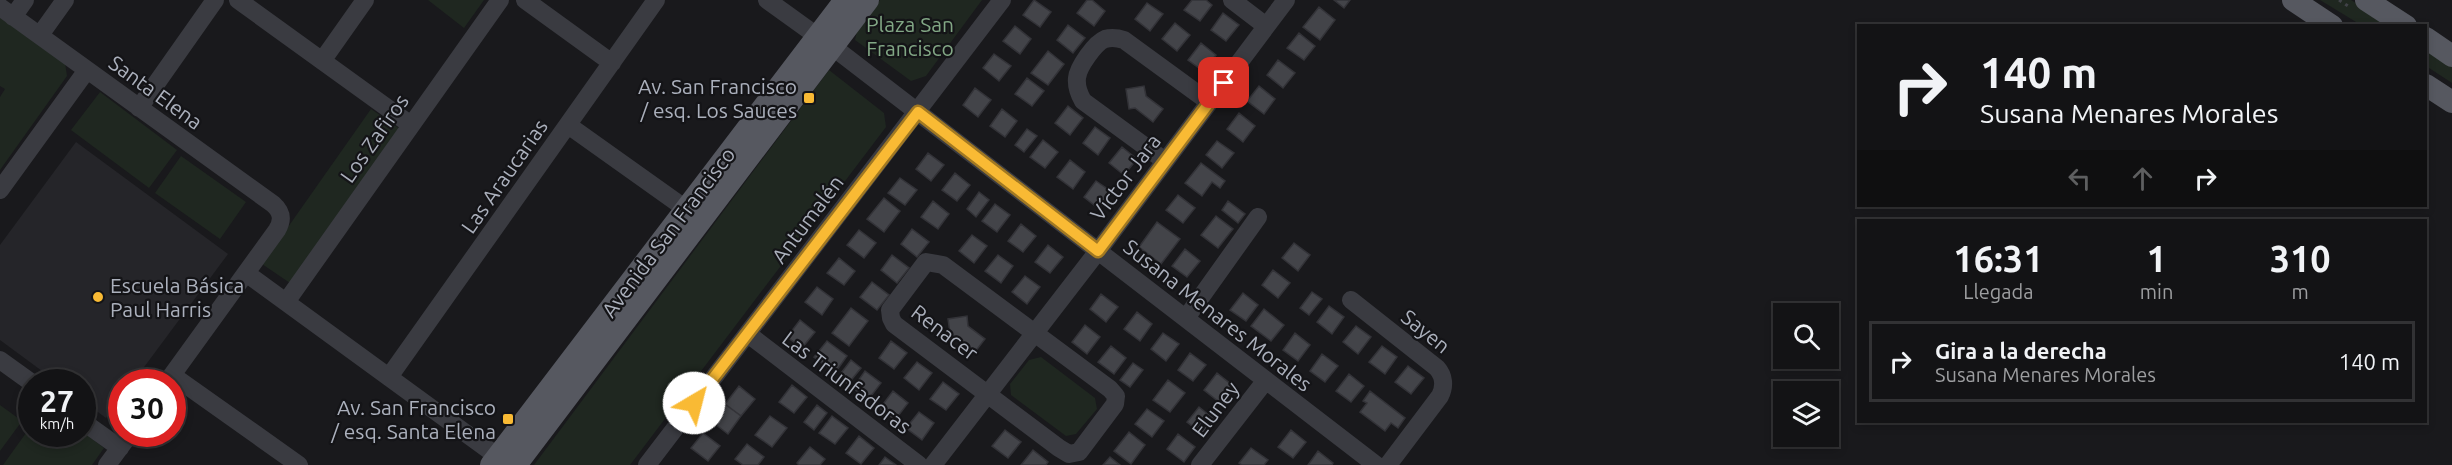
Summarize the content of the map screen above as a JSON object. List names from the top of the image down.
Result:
{
  "streets": {
    "main road": ["Avenida San Francisco"],
    "street": [
      "Santa Elena",
      "Los Zafiros",
      "Las Araucarias",
      "Víctor Jara",
      "Antumalén",
      "Susana Menares Morales",
      "Sayen",
      "Renacer",
      "Las Triunfadoras",
      "Eluney"
    ]
  },
  "crossings": [
    ["Víctor Jara", "Susana Menares Morales"],
    ["Víctor Jara", "Renacer"],
    ["Antumalén", "Susana Menares Morales"],
    ["Antumalén", "Las Triunfadoras"],
    ["Avenida San Francisco", "Susana Menares Morales"],
    ["Susana Menares Morales", "Eluney"]
  ],
  "parks": ["Plaza San Francisco"],
  "places": {
    "transit": ["Av. San Francisco / esq. Los Sauces", "Av. San Francisco / esq. Santa Elena"],
    "other": ["Escuela Básica Paul Harris"]
  },
  "page": {
    "turn": ["140 m", "Susana Menares Morales"],
    "eta": [
      "16:31",
      "Llegada",
      "1",
      "min",
      "310",
      "m"
    ],
    "list": [
      {
        "name": "Gira a la derecha",
        "note": "Susana Menares Morales",
        "value": "140 m"
      }
    ],
    "speed": "27 km/h",
    "limit": "30"
  }
}
